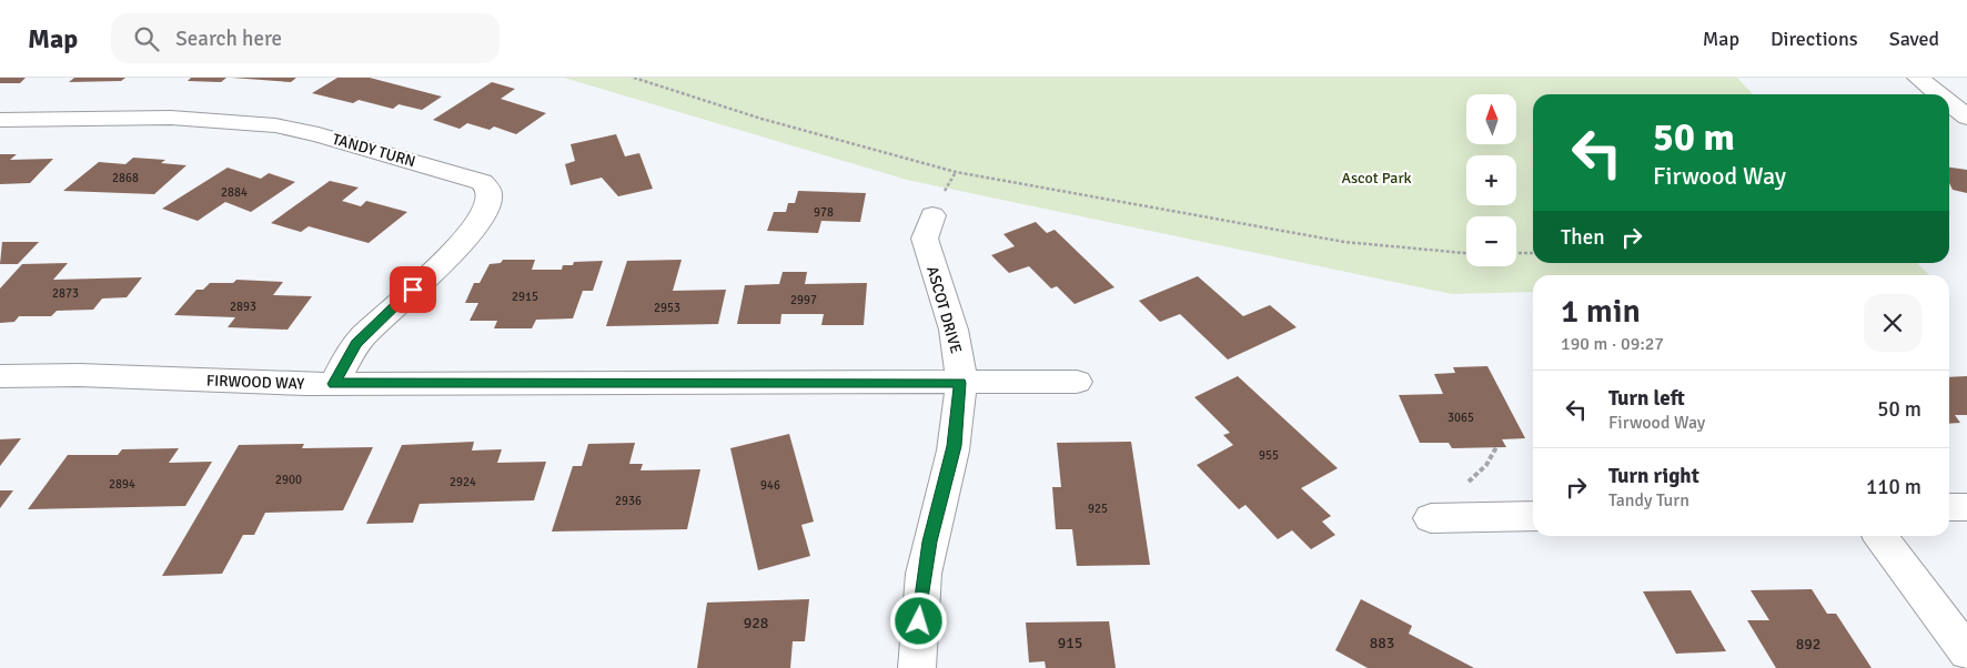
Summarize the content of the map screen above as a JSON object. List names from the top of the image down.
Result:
{
  "streets": {
    "street": ["TANDY TURN", "ASCOT DRIVE", "FIRWOOD WAY"]
  },
  "crossings": [
    ["TANDY TURN", "FIRWOOD WAY"],
    ["ASCOT DRIVE", "FIRWOOD WAY"]
  ],
  "parks": ["Ascot Park"],
  "house_numbers": [
    "2868",
    "2884",
    "978",
    "2873",
    "2915",
    "2997",
    "2893",
    "2953",
    "3065",
    "955",
    "2900",
    "2924",
    "2894",
    "946",
    "2936",
    "925",
    "928",
    "915",
    "883",
    "892"
  ],
  "north": "top",
  "page": {
    "header": "Map",
    "search": "Search here",
    "nav": ["Map", "Directions", "Saved"],
    "map_buttons": ["+", "−"],
    "turn": ["50 m", "Firwood Way"],
    "then": "Then",
    "heading": ["1 min", "190 m · 09:27"],
    "list": [
      {
        "name": "Turn left",
        "note": "Firwood Way",
        "value": "50 m"
      },
      {
        "name": "Turn right",
        "note": "Tandy Turn",
        "value": "110 m"
      }
    ]
  }
}
